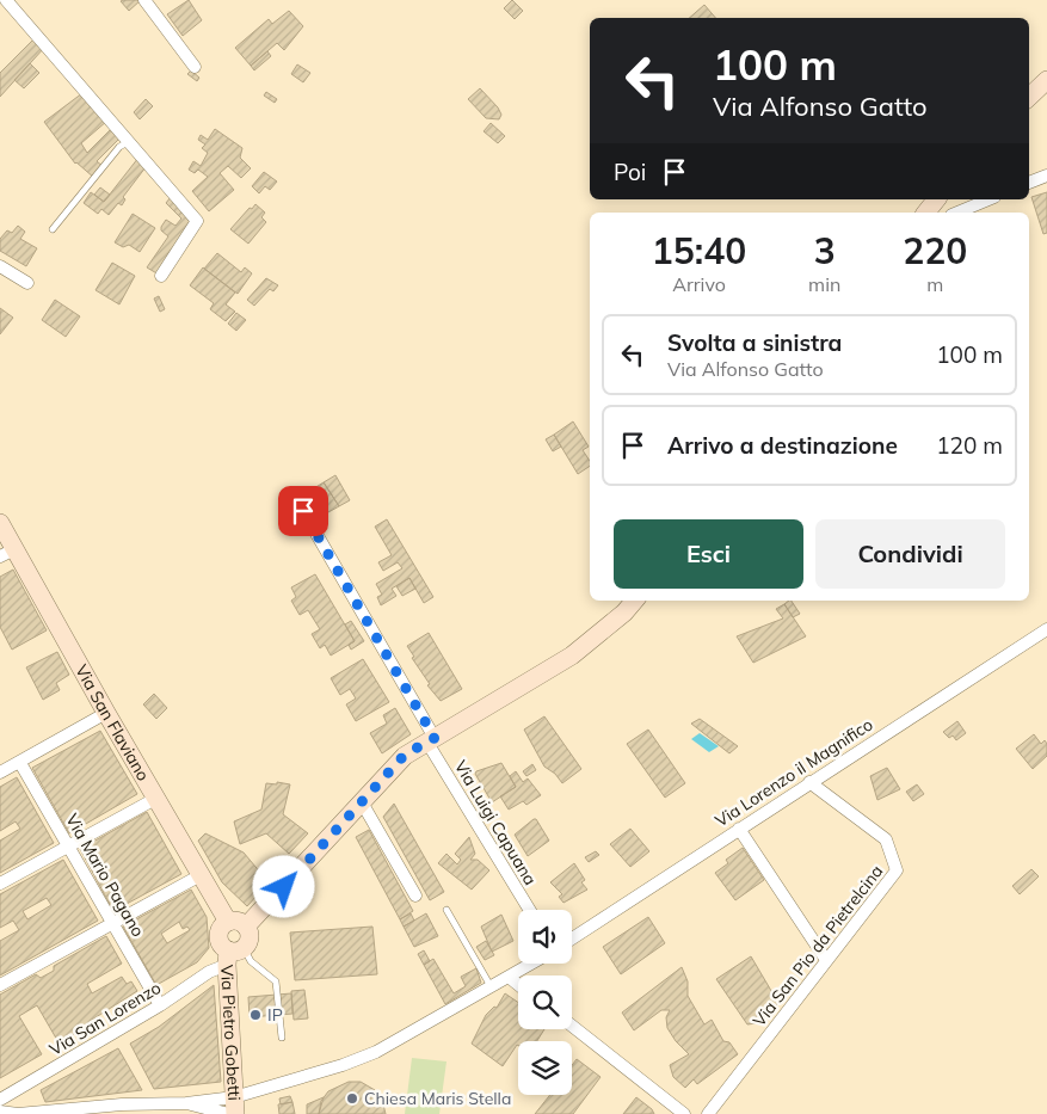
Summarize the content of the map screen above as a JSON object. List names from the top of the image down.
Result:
{
  "streets": {
    "street": [
      "Via San Flaviano",
      "Via Lorenzo il Magnifico",
      "Via Luigi Capuana",
      "Via Mario Pagano",
      "Via San Pio da Pietrelcina",
      "Via San Lorenzo",
      "Via Pietro Gobetti"
    ]
  },
  "crossings": [
    ["Via San Flaviano", "Via San Lorenzo"],
    ["Via San Flaviano", "Via Pietro Gobetti"],
    ["Via Lorenzo il Magnifico", "Via San Pio da Pietrelcina"],
    ["Via Mario Pagano", "Via San Lorenzo"],
    ["Via San Lorenzo", "Via Pietro Gobetti"]
  ],
  "places": ["IP", "Chiesa Maris Stella"],
  "page": {
    "turn": ["100 m", "Via Alfonso Gatto"],
    "then": "Poi",
    "eta": [
      "15:40",
      "Arrivo",
      "3",
      "min",
      "220",
      "m"
    ],
    "list": [
      {
        "name": "Svolta a sinistra",
        "note": "Via Alfonso Gatto",
        "value": "100 m"
      },
      {
        "name": "Arrivo a destinazione",
        "value": "120 m"
      }
    ],
    "buttons": ["Esci", "Condividi"]
  }
}
